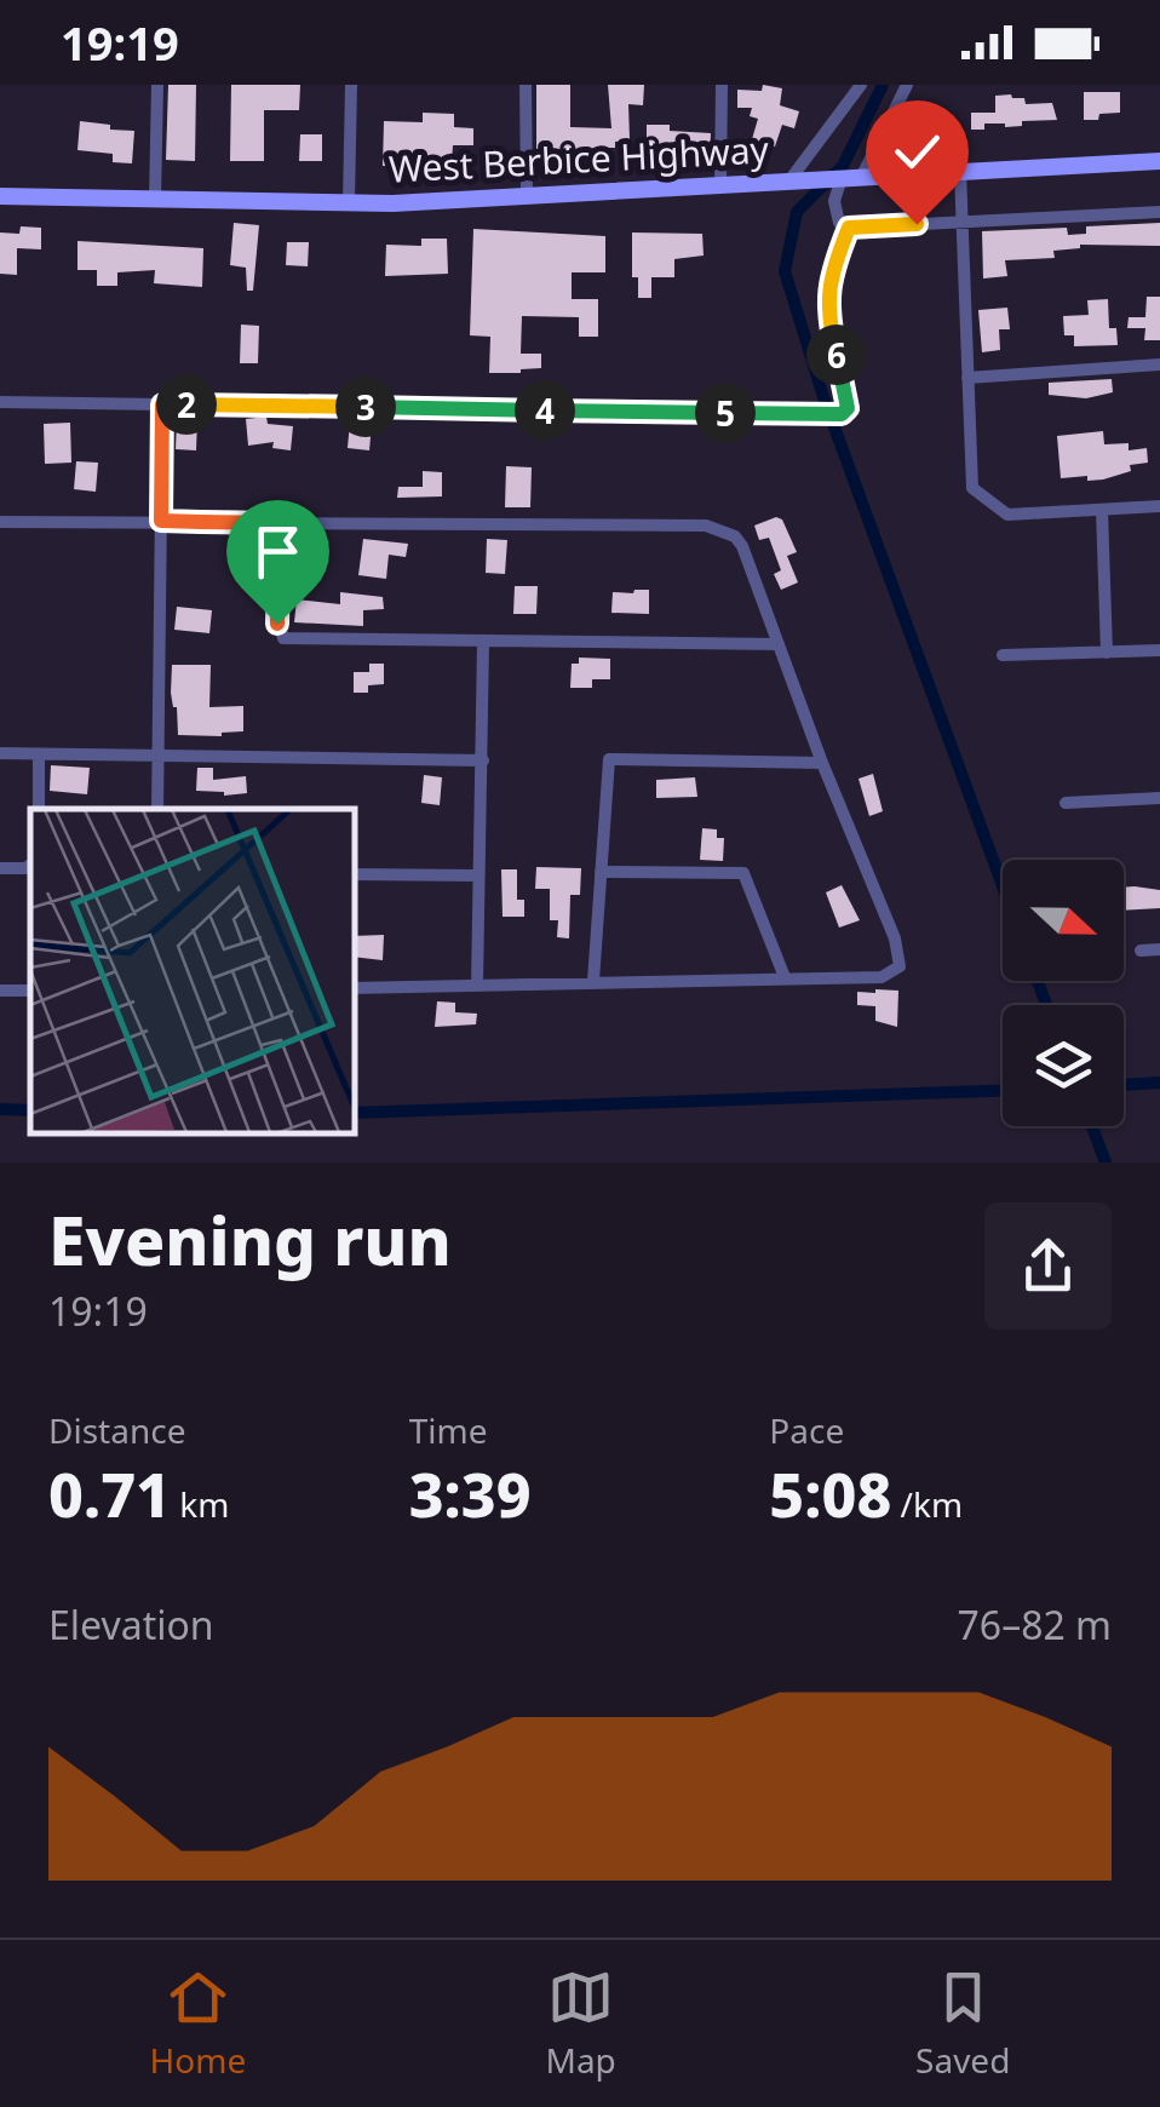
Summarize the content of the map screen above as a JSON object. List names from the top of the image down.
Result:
{
  "streets": {
    "main road": ["West Berbice Highway"]
  },
  "north": "right",
  "page": {
    "status": "19:19",
    "pins": [
      "6",
      "2",
      "3",
      "4",
      "5"
    ],
    "heading": ["Evening run", "19:19"],
    "stats": [
      ["Distance", "0.71 km"],
      ["Time", "3:39"],
      ["Pace", "5:08 /km"]
    ],
    "chart": ["Elevation", "76–82 m"],
    "tabs": ["Home", "Map", "Saved"]
  }
}
